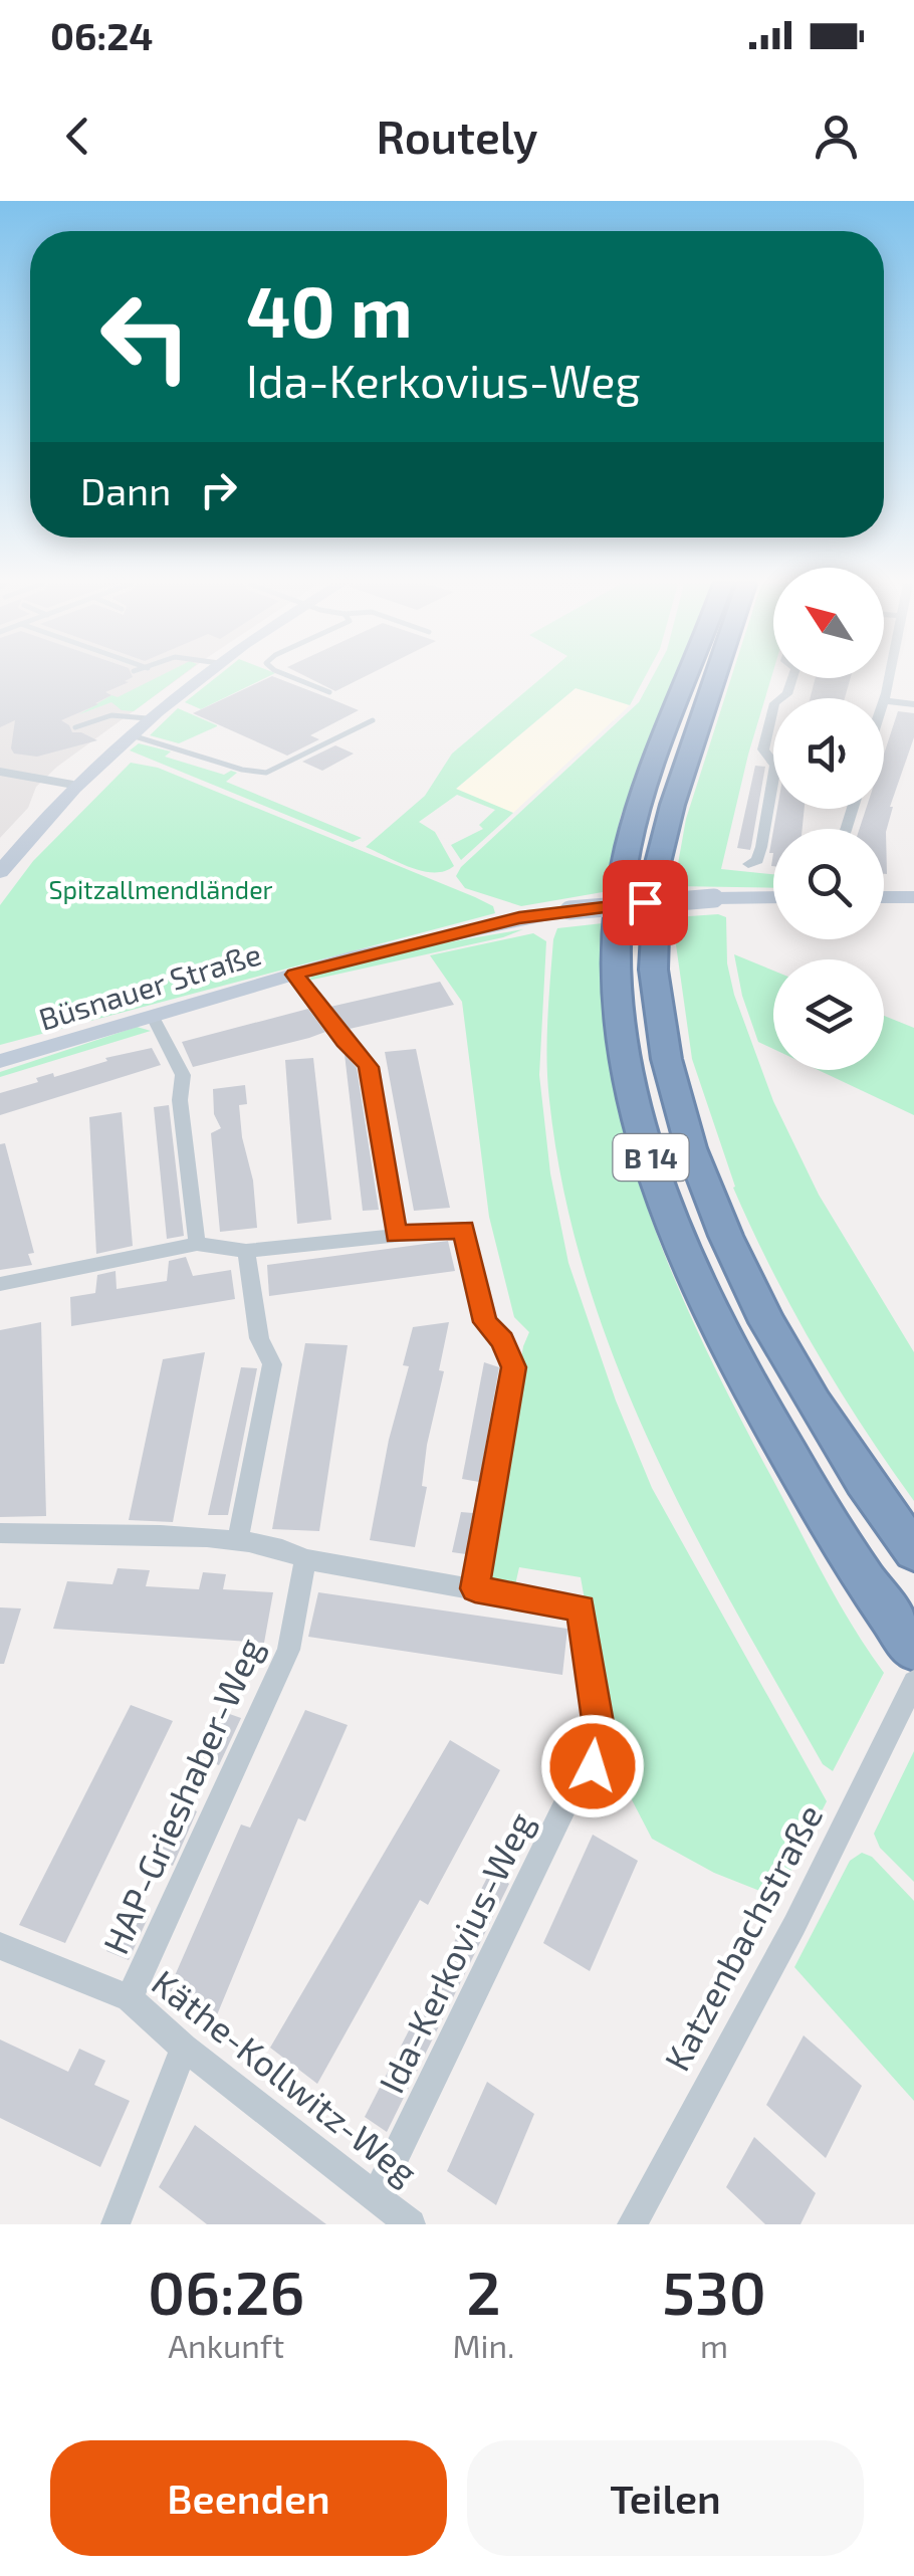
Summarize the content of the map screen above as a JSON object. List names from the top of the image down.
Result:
{
  "streets": {
    "highway": ["B 14"],
    "street": [
      "Büsnauer Straße",
      "HAP-Grieshaber-Weg",
      "Katzenbachstraße",
      "Ida-Kerkovius-Weg",
      "Käthe-Kollwitz-Weg"
    ]
  },
  "crossings": [
    ["HAP-Grieshaber-Weg", "Ida-Kerkovius-Weg"],
    ["HAP-Grieshaber-Weg", "Käthe-Kollwitz-Weg"],
    ["Ida-Kerkovius-Weg", "Käthe-Kollwitz-Weg"]
  ],
  "parks": ["Spitzallmendländer"],
  "north": "top left",
  "page": {
    "status": "06:24",
    "header": "Routely",
    "turn": ["40 m", "Ida-Kerkovius-Weg"],
    "then": "Dann",
    "eta": [
      "06:26",
      "Ankunft",
      "2",
      "Min.",
      "530",
      "m"
    ],
    "buttons": ["Beenden", "Teilen"]
  }
}
